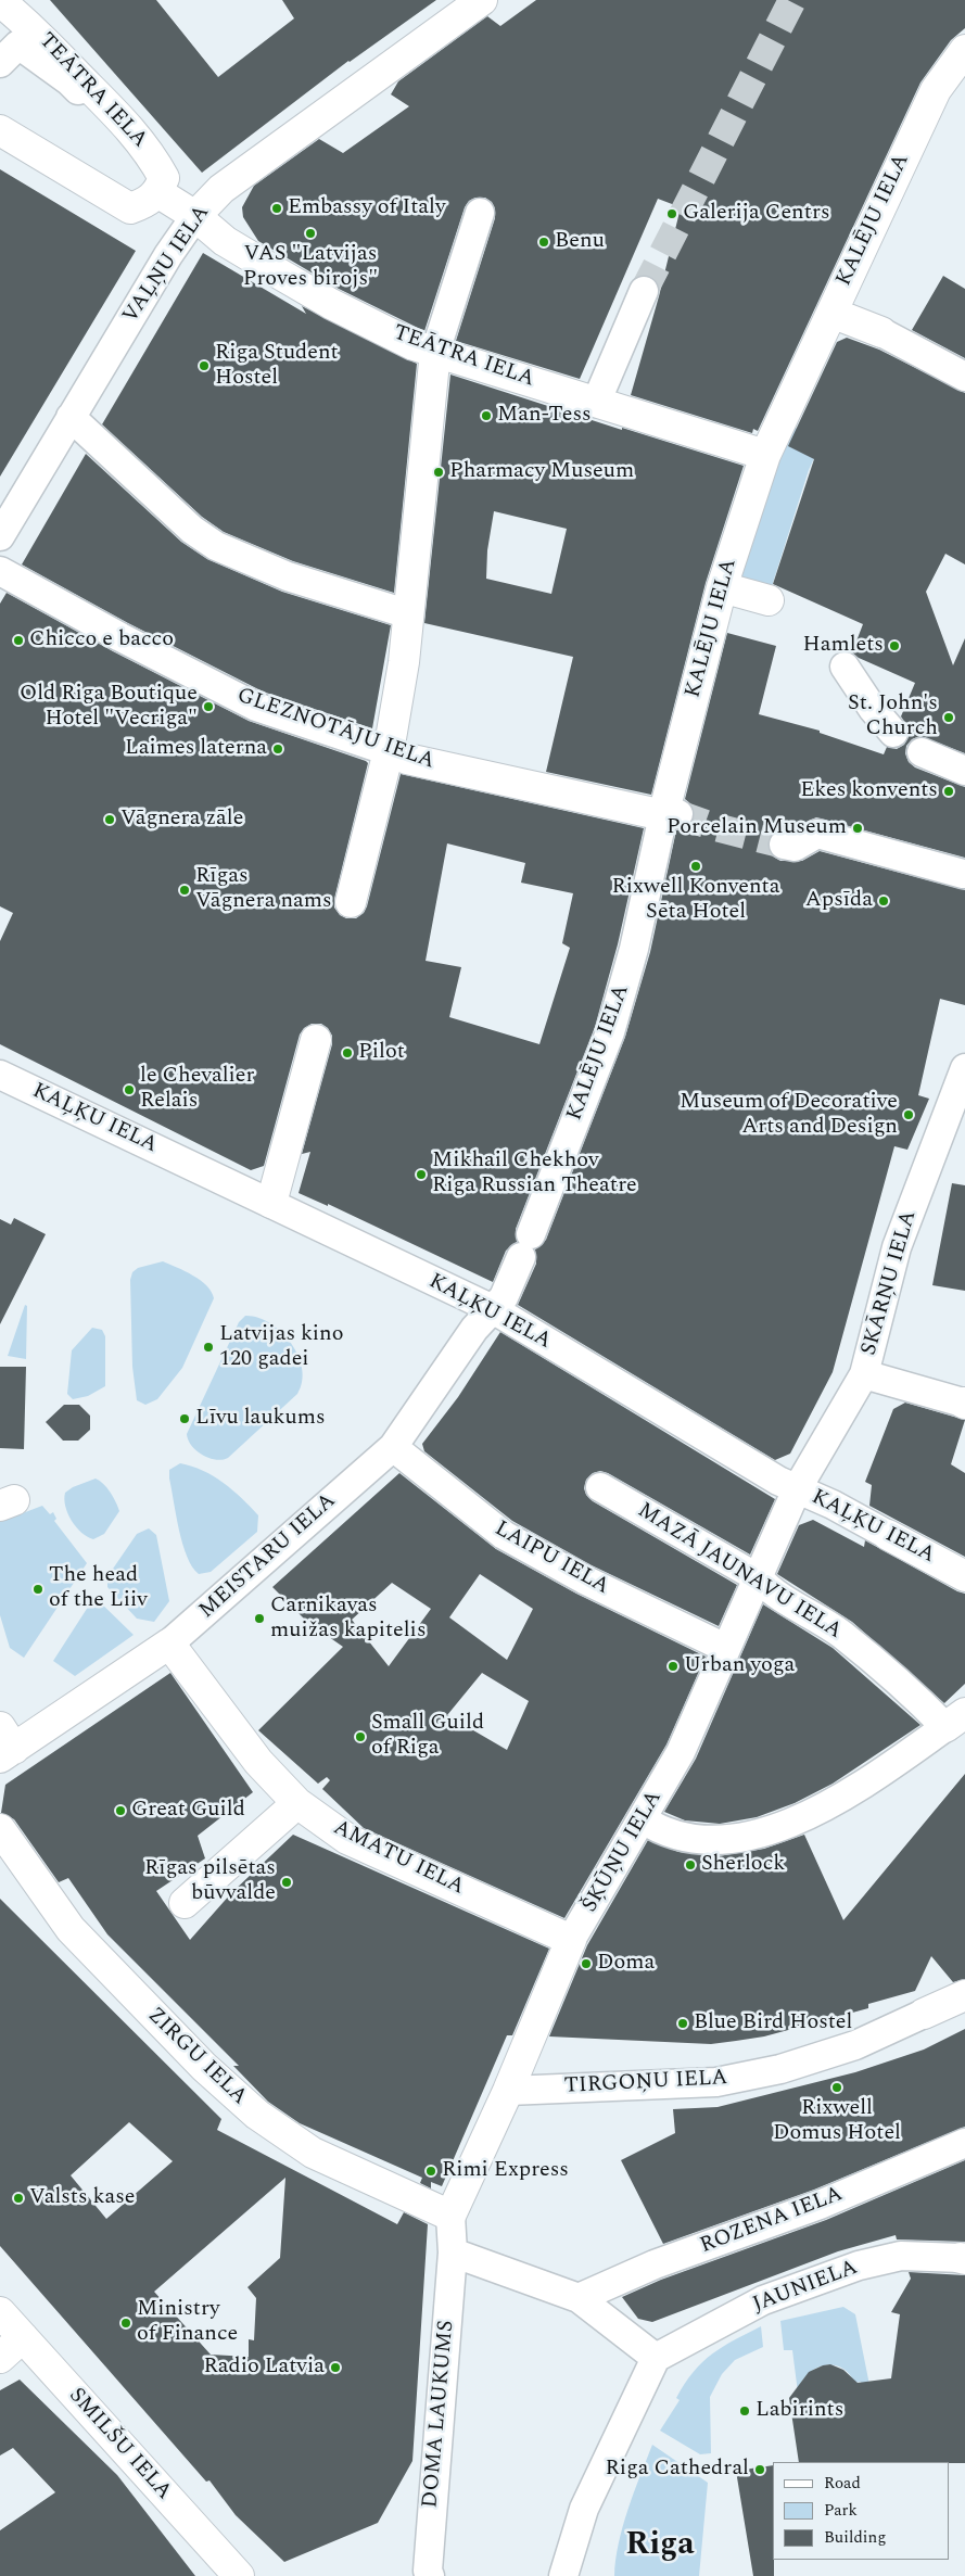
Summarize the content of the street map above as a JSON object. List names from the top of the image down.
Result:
{
  "streets": {
    "street": [
      "TEĀTRA IELA",
      "KALĒJU IELA",
      "VAĻŅU IELA",
      "GLEZNOTĀJU IELA",
      "KAĻĶU IELA",
      "SKĀRŅU IELA",
      "MEISTARU IELA",
      "LAIPU IELA",
      "MAZĀ JAUNAVU IELA",
      "ŠĶŪŅU IELA",
      "AMATU IELA",
      "ZIRGU IELA",
      "TIRGOŅU IELA",
      "ROZENA IELA",
      "JAUNIELA",
      "DOMA LAUKUMS",
      "SMILŠU IELA"
    ]
  },
  "crossings": [
    ["TEĀTRA IELA", "KALĒJU IELA"],
    ["TEĀTRA IELA", "VAĻŅU IELA"],
    ["KALĒJU IELA", "GLEZNOTĀJU IELA"],
    ["KALĒJU IELA", "KAĻĶU IELA"],
    ["KALĒJU IELA", "MEISTARU IELA"],
    ["KAĻĶU IELA", "SKĀRŅU IELA"],
    ["KAĻĶU IELA", "MEISTARU IELA"],
    ["KAĻĶU IELA", "ŠĶŪŅU IELA"],
    ["SKĀRŅU IELA", "ŠĶŪŅU IELA"],
    ["MEISTARU IELA", "LAIPU IELA"],
    ["MEISTARU IELA", "AMATU IELA"],
    ["LAIPU IELA", "ŠĶŪŅU IELA"],
    ["MAZĀ JAUNAVU IELA", "ŠĶŪŅU IELA"],
    ["ŠĶŪŅU IELA", "AMATU IELA"],
    ["ŠĶŪŅU IELA", "ZIRGU IELA"],
    ["ŠĶŪŅU IELA", "TIRGOŅU IELA"],
    ["ŠĶŪŅU IELA", "DOMA LAUKUMS"],
    ["ZIRGU IELA", "DOMA LAUKUMS"]
  ],
  "districts": ["Riga"],
  "places": [
    "Embassy of Italy",
    "Galerija Centrs",
    "VAS \"Latvijas Proves birojs\"",
    "Benu",
    "Riga Student Hostel",
    "Man-Tess",
    "Pharmacy Museum",
    "Chicco e bacco",
    "Hamlets",
    "Old Riga Boutique Hotel \"Vecriga\"",
    "St. John's Church",
    "Laimes laterna",
    "Ekes konvents",
    "Vāgnera zāle",
    "Porcelain Museum",
    "Rixwell Konventa Sēta Hotel",
    "Rīgas Vāgnera nams",
    "Apsīda",
    "Pilot",
    "le Chevalier Relais",
    "Museum of Decorative Arts and Design",
    "Mikhail Chekhov Riga Russian Theatre",
    "Latvijas kino 120 gadei",
    "Līvu laukums",
    "The head of the Liiv",
    "Carnikavas muižas kapitelis",
    "Urban yoga",
    "Small Guild of Riga",
    "Great Guild",
    "Sherlock",
    "Rīgas pilsētas būvvalde",
    "Doma",
    "Blue Bird Hostel",
    "Rixwell Domus Hotel",
    "Rimi Express",
    "Valsts kase",
    "Ministry of Finance",
    "Radio Latvia",
    "Labirints",
    "Riga Cathedral"
  ],
  "legend": ["Road", "Park", "Building"]
}
